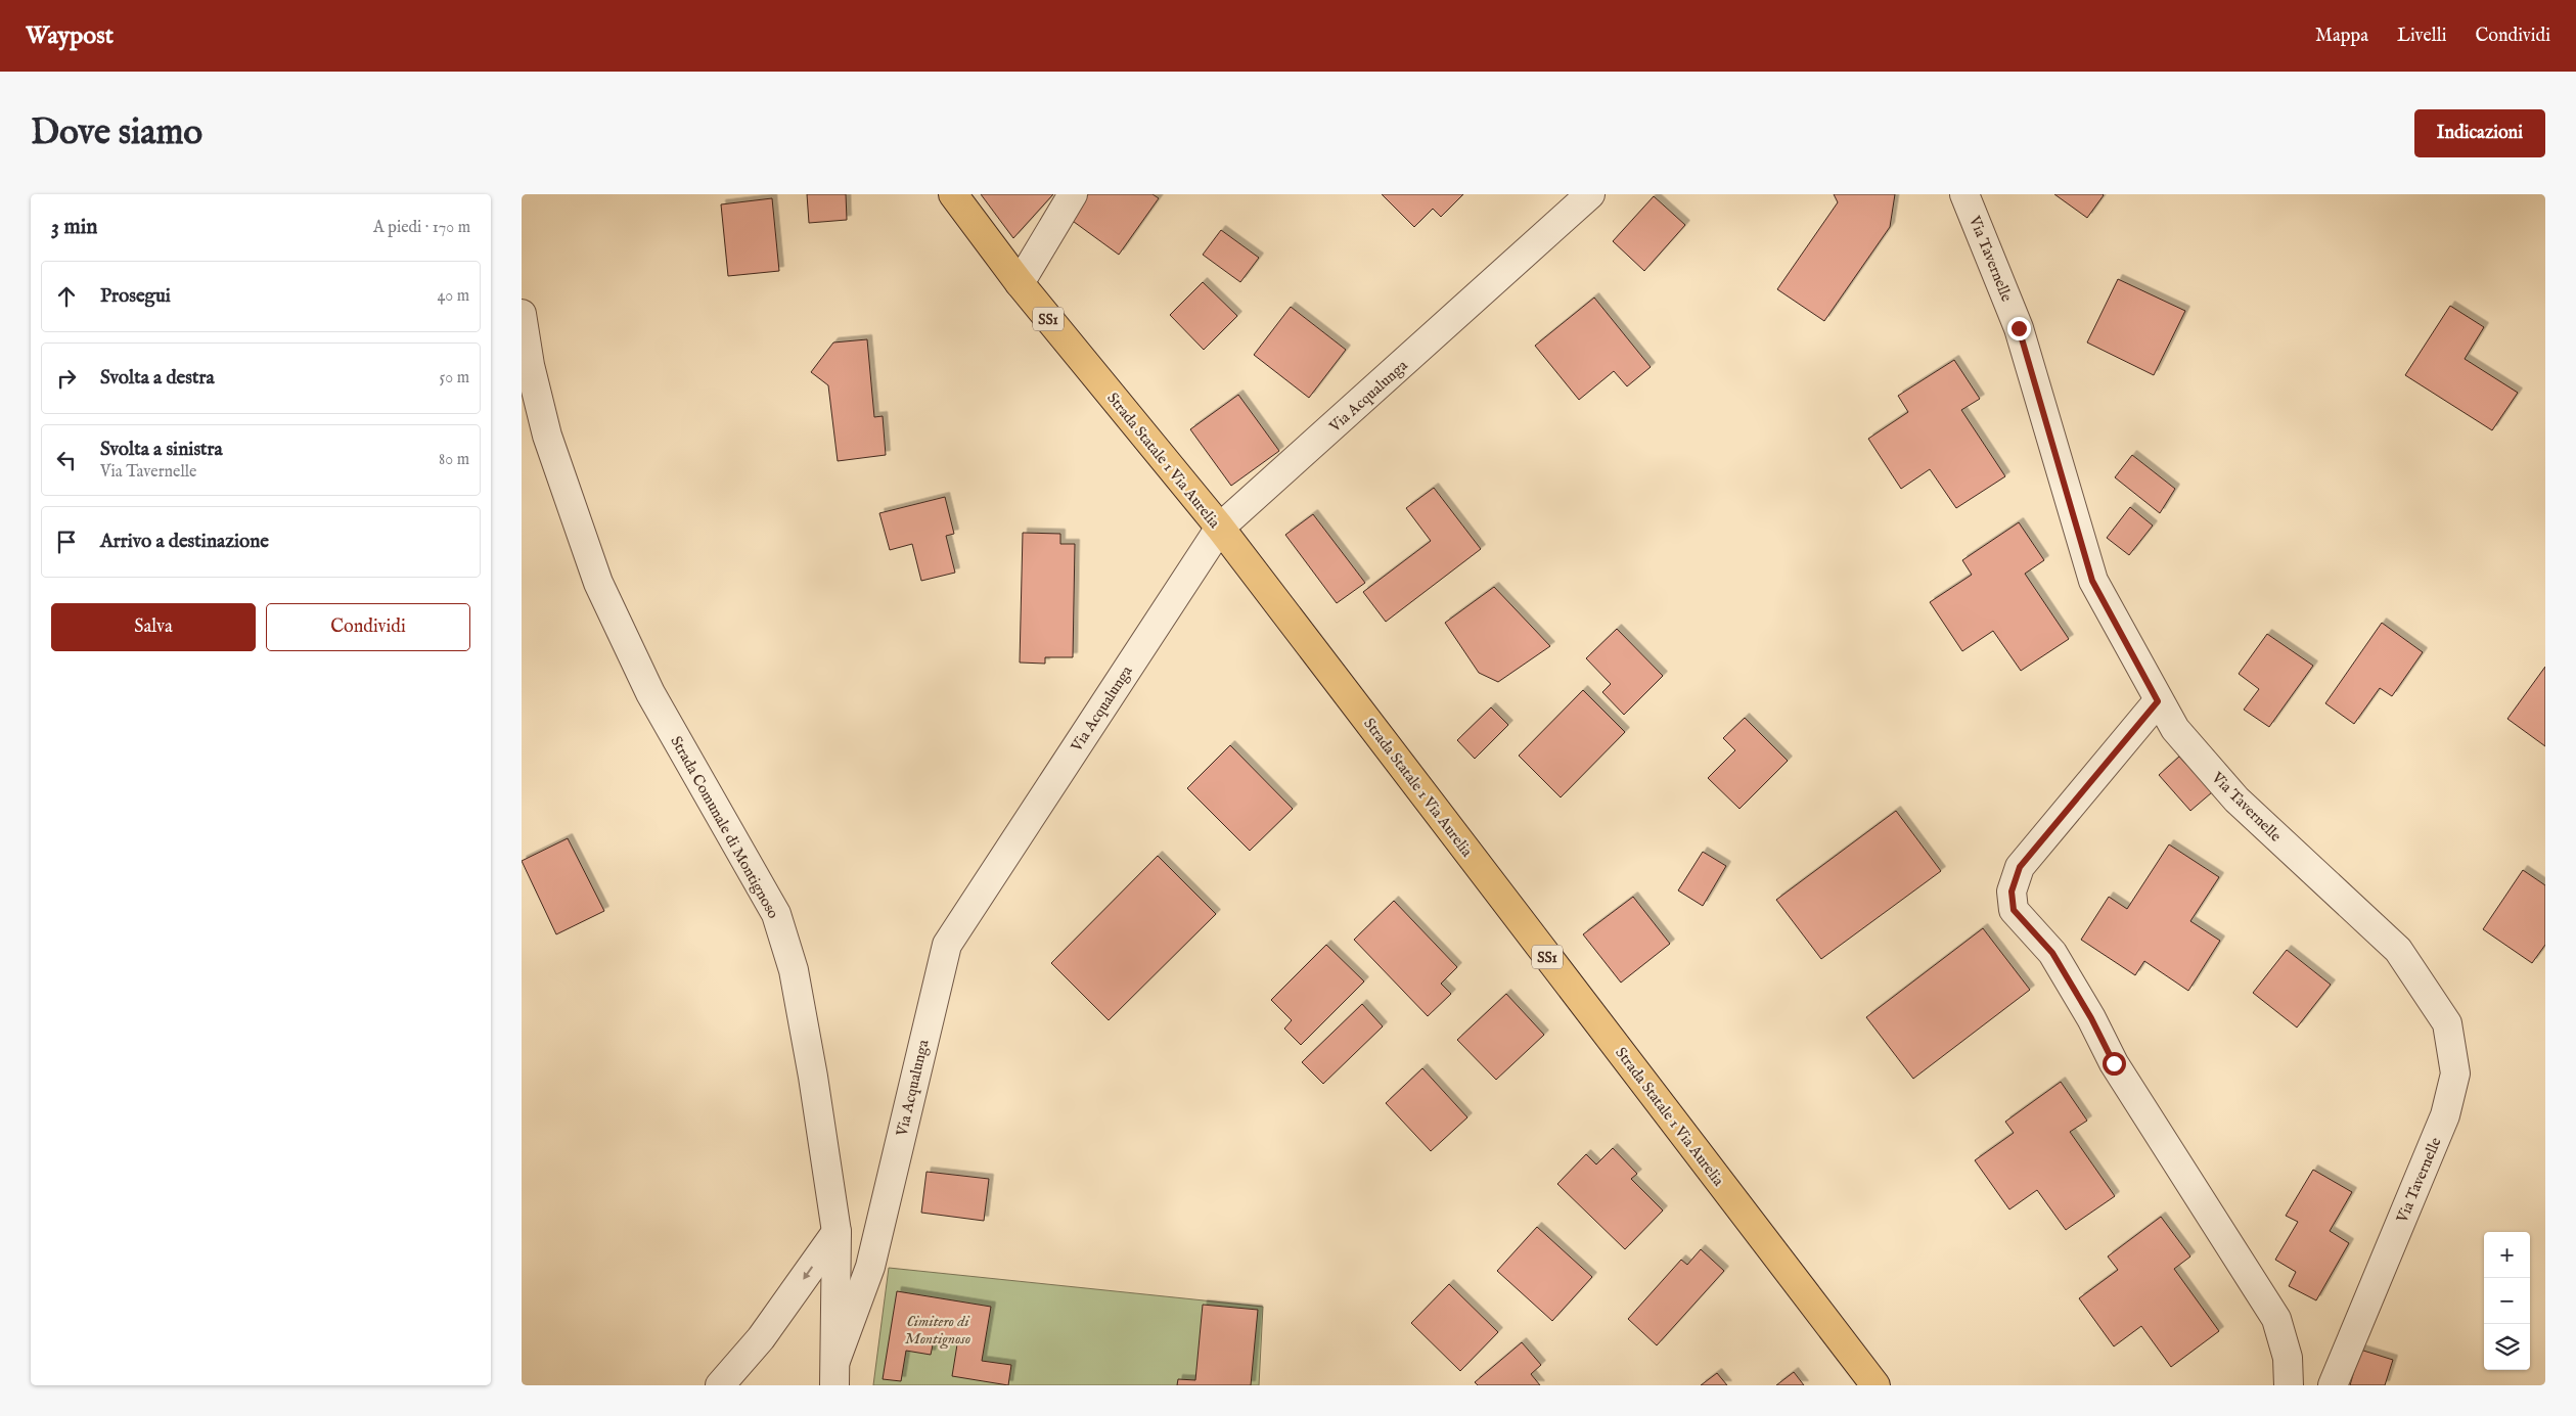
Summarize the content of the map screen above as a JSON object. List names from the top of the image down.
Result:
{
  "streets": {
    "main road": ["SS1", "Strada Statale 1 Via Aurelia"],
    "street": ["Via Tavernelle", "Via Acqualunga", "Strada Comunale di Montignoso"]
  },
  "crossings": [
    ["Via Acqualunga", "Strada Statale 1 Via Aurelia"],
    ["Via Acqualunga", "Strada Comunale di Montignoso"]
  ],
  "parks": ["Cimitero di Montignoso"],
  "page": {
    "header": "Waypost",
    "nav": ["Mappa", "Livelli", "Condividi"],
    "buttons": [
      "Indicazioni",
      ["Salva", "Condividi"]
    ],
    "title": "Dove siamo",
    "heading": ["3 min", "A piedi · 170 m"],
    "list": [
      ["Prosegui", "40 m"],
      ["Svolta a destra", "50 m"],
      ["Svolta a sinistra", "Via Tavernelle", "80 m"],
      "Arrivo a destinazione"
    ],
    "map_buttons": ["+", "−"]
  }
}
